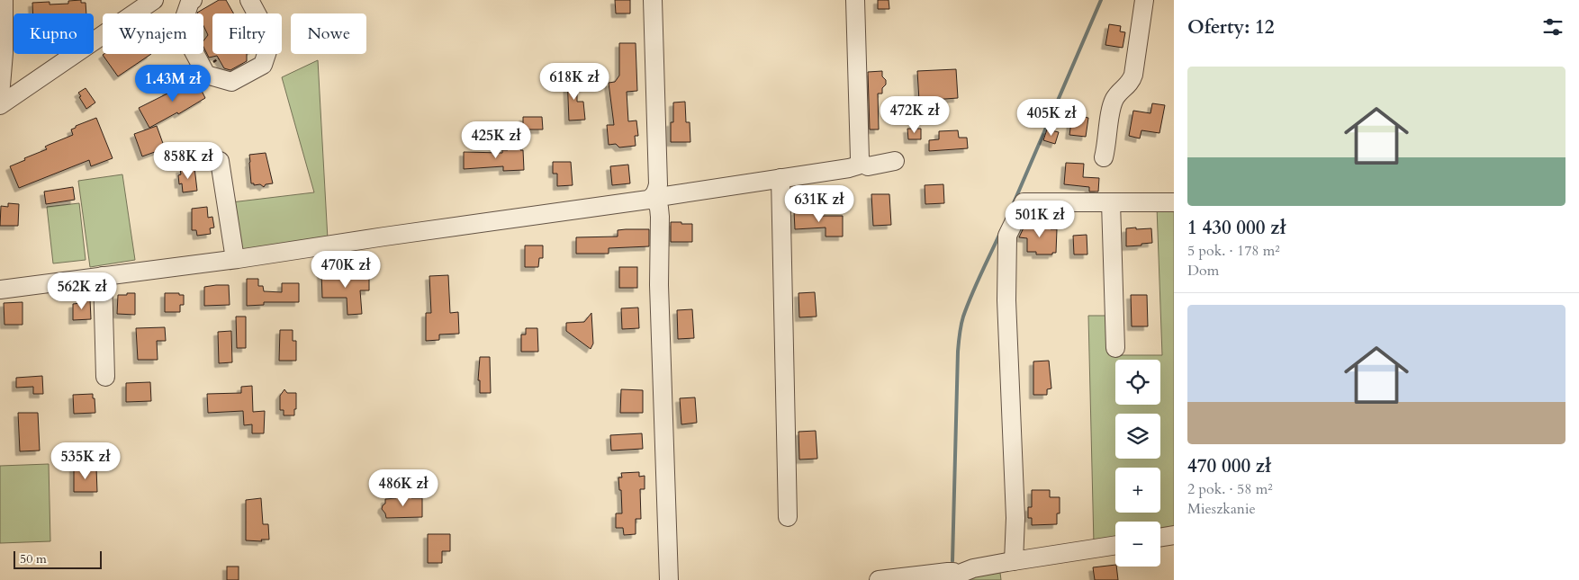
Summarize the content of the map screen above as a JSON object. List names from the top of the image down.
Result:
{
  "scale_bar": "50 m",
  "page": {
    "heading": "Oferty: 12",
    "chip": [
      "Kupno",
      "Wynajem",
      "Filtry",
      "Nowe"
    ],
    "list": [
      {
        "name": "1 430 000 zł",
        "note": "5 pok. · 178 m² · Dom"
      },
      {
        "name": "470 000 zł",
        "note": "2 pok. · 58 m² · Mieszkanie"
      }
    ],
    "price": [
      "618K zł",
      "1.43M zł",
      "472K zł",
      "405K zł",
      "425K zł",
      "858K zł",
      "631K zł",
      "501K zł",
      "470K zł",
      "562K zł",
      "535K zł",
      "486K zł"
    ],
    "map_buttons": ["+", "−"],
    "scale": "50 m"
  }
}
